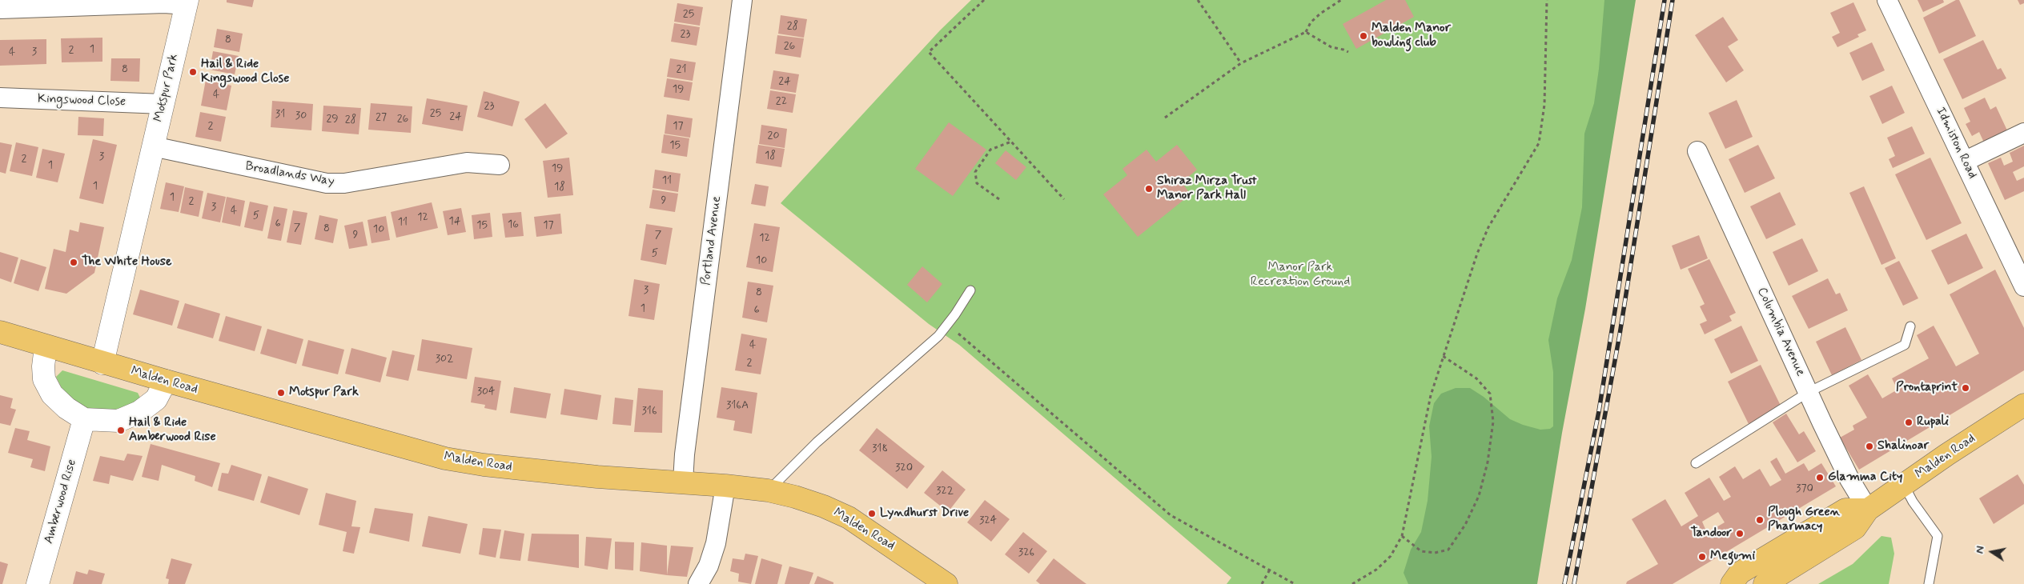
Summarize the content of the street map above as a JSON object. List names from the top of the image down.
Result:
{
  "streets": {
    "main road": ["Malden Road"],
    "street": [
      "Motspur Park",
      "Kingswood Close",
      "Idmiston Road",
      "Broadlands Way",
      "Portland Avenue",
      "Columbia Avenue",
      "Amberwood Rise"
    ]
  },
  "crossings": [
    ["Motspur Park", "Kingswood Close"],
    ["Motspur Park", "Broadlands Way"],
    ["Motspur Park", "Malden Road"],
    ["Portland Avenue", "Malden Road"],
    ["Columbia Avenue", "Malden Road"]
  ],
  "parks": ["Manor Park Recreation Ground"],
  "places": [
    "Malden Manor bowling club",
    "Hail & Ride Kingswood Close",
    "Shiraz Mirza Trust Manor Park Hall",
    "The White House",
    "Prontaprint",
    "Motspur Park",
    "Rupali",
    "Hail & Ride Amberwood Rise",
    "Shalinoar",
    "Glamma City",
    "Lyndhurst Drive",
    "Plough Green Pharmacy",
    "Tandoor",
    "Megumi"
  ],
  "house_numbers": [
    "25",
    "28",
    "23",
    "8",
    "26",
    "1",
    "2",
    "3",
    "4",
    "8",
    "21",
    "24",
    "19",
    "4",
    "22",
    "23",
    "25",
    "31",
    "30",
    "24",
    "27",
    "29",
    "26",
    "28",
    "2",
    "17",
    "20",
    "15",
    "18",
    "3",
    "2",
    "1",
    "19",
    "11",
    "1",
    "18",
    "1",
    "9",
    "2",
    "3",
    "4",
    "5",
    "12",
    "14",
    "11",
    "6",
    "16",
    "15",
    "17",
    "7",
    "8",
    "10",
    "9",
    "7",
    "12",
    "5",
    "10",
    "3",
    "8",
    "1",
    "6",
    "4",
    "302",
    "2",
    "304",
    "316A",
    "316",
    "318",
    "320",
    "370",
    "322",
    "324",
    "326"
  ],
  "north": "left"
}
